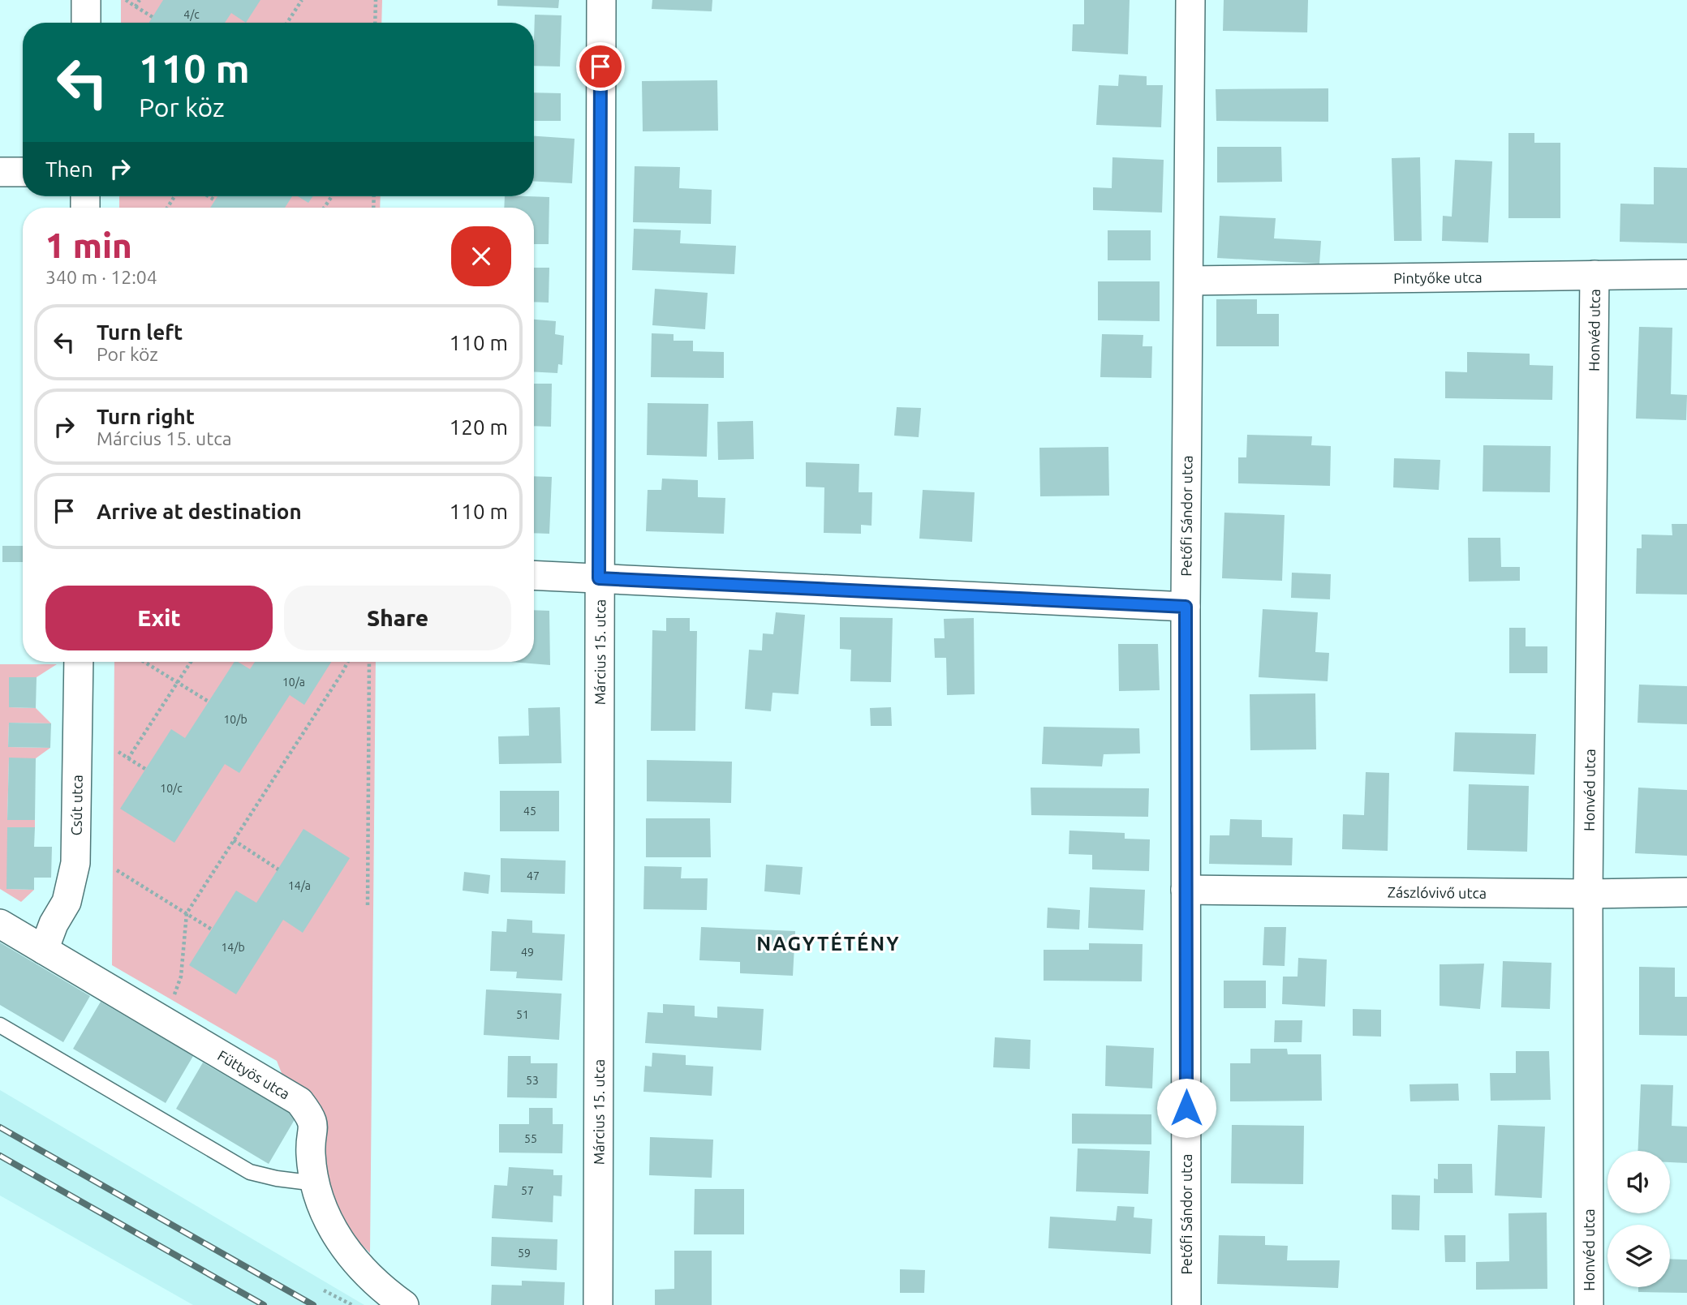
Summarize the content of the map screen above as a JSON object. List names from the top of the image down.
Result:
{
  "streets": {
    "street": [
      "Pintyőke utca",
      "Honvéd utca",
      "Petőfi Sándor utca",
      "Március 15. utca",
      "Csút utca",
      "Zászlóvivő utca",
      "Füttyös utca"
    ]
  },
  "crossings": [
    ["Pintyőke utca", "Honvéd utca"],
    ["Pintyőke utca", "Petőfi Sándor utca"],
    ["Honvéd utca", "Zászlóvivő utca"],
    ["Petőfi Sándor utca", "Zászlóvivő utca"],
    ["Csút utca", "Füttyös utca"]
  ],
  "districts": ["NAGYTÉTÉNY"],
  "house_numbers": [
    "4/c",
    "10/a",
    "10/b",
    "10/c",
    "45",
    "47",
    "14/a",
    "14/b",
    "49",
    "51",
    "53",
    "55",
    "57",
    "59"
  ],
  "page": {
    "turn": ["110 m", "Por köz"],
    "then": "Then",
    "heading": ["1 min", "340 m · 12:04"],
    "list": [
      {
        "name": "Turn left",
        "note": "Por köz",
        "value": "110 m"
      },
      {
        "name": "Turn right",
        "note": "Március 15. utca",
        "value": "120 m"
      },
      {
        "name": "Arrive at destination",
        "value": "110 m"
      }
    ],
    "buttons": ["Exit", "Share"]
  }
}
